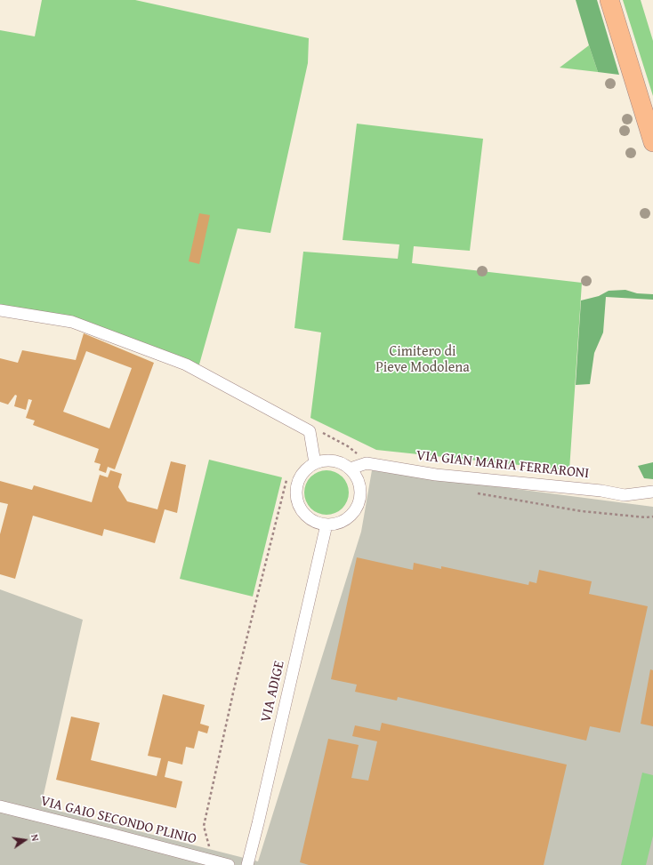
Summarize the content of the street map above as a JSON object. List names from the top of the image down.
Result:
{
  "streets": {
    "street": ["VIA GIAN MARIA FERRARONI", "VIA ADIGE", "VIA GAIO SECONDO PLINIO"]
  },
  "crossings": [
    ["VIA GIAN MARIA FERRARONI", "VIA ADIGE"]
  ],
  "parks": ["Cimitero di Pieve Modolena"],
  "north": "right"
}
